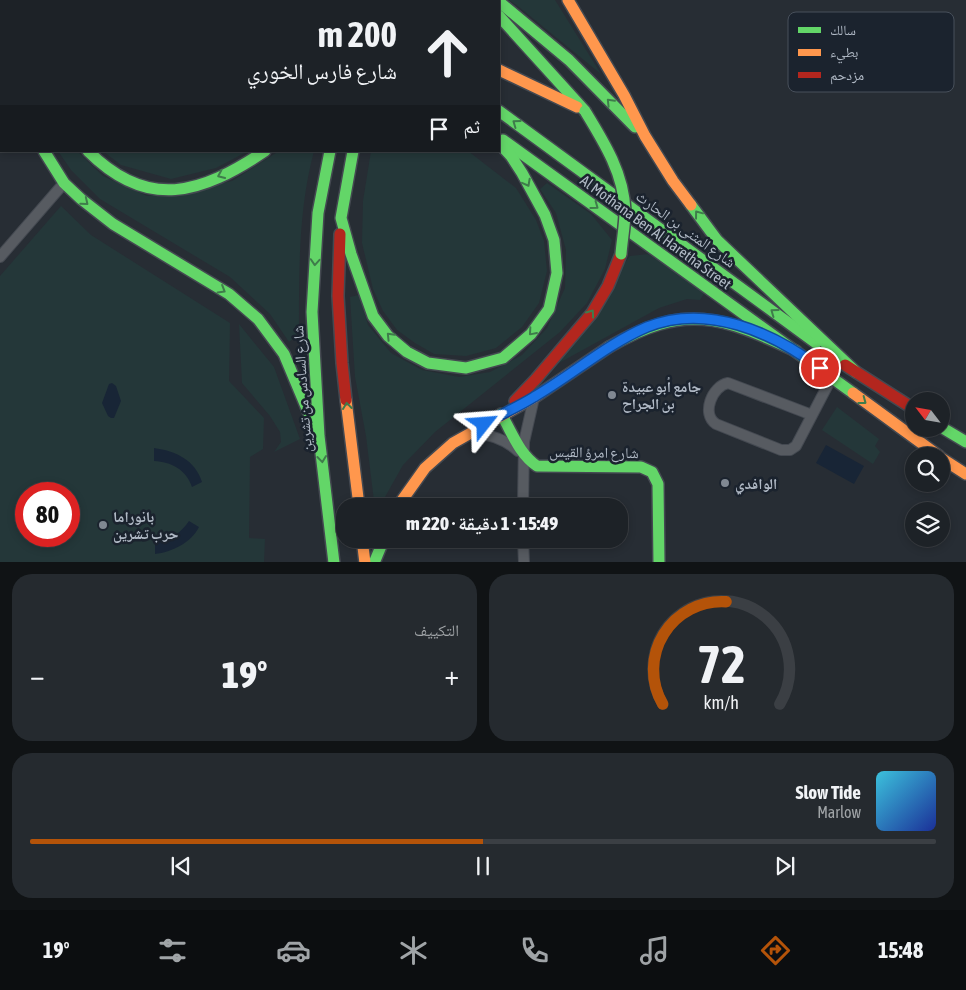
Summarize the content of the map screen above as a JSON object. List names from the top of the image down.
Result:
{
  "streets": {
    "main road": [
      "شارع المثنى بن الحارث",
      "Al Mothana Ben Al Haretha Street",
      "شارع السادس من تشرين",
      "شارع امرؤ القيس"
    ]
  },
  "places": ["جامع أبو عبيدة بن الجراح", "الوافدي", "بانوراما حرب تشرين"],
  "legend": ["سالك", "بطيء", "مزدحم"],
  "north": "top left",
  "page": {
    "turn": ["200 m", "شارع فارس الخوري"],
    "then": "ثم",
    "limit": "80",
    "trip": "15:49 · 1 دقيقة · 220 m",
    "tile": "التكييف",
    "heat": ["−", "19°", "+"],
    "song": ["Slow Tide", "Marlow"],
    "tabs": ["15:48", "19°"],
    "gauge": ["72", "km/h"]
  }
}
